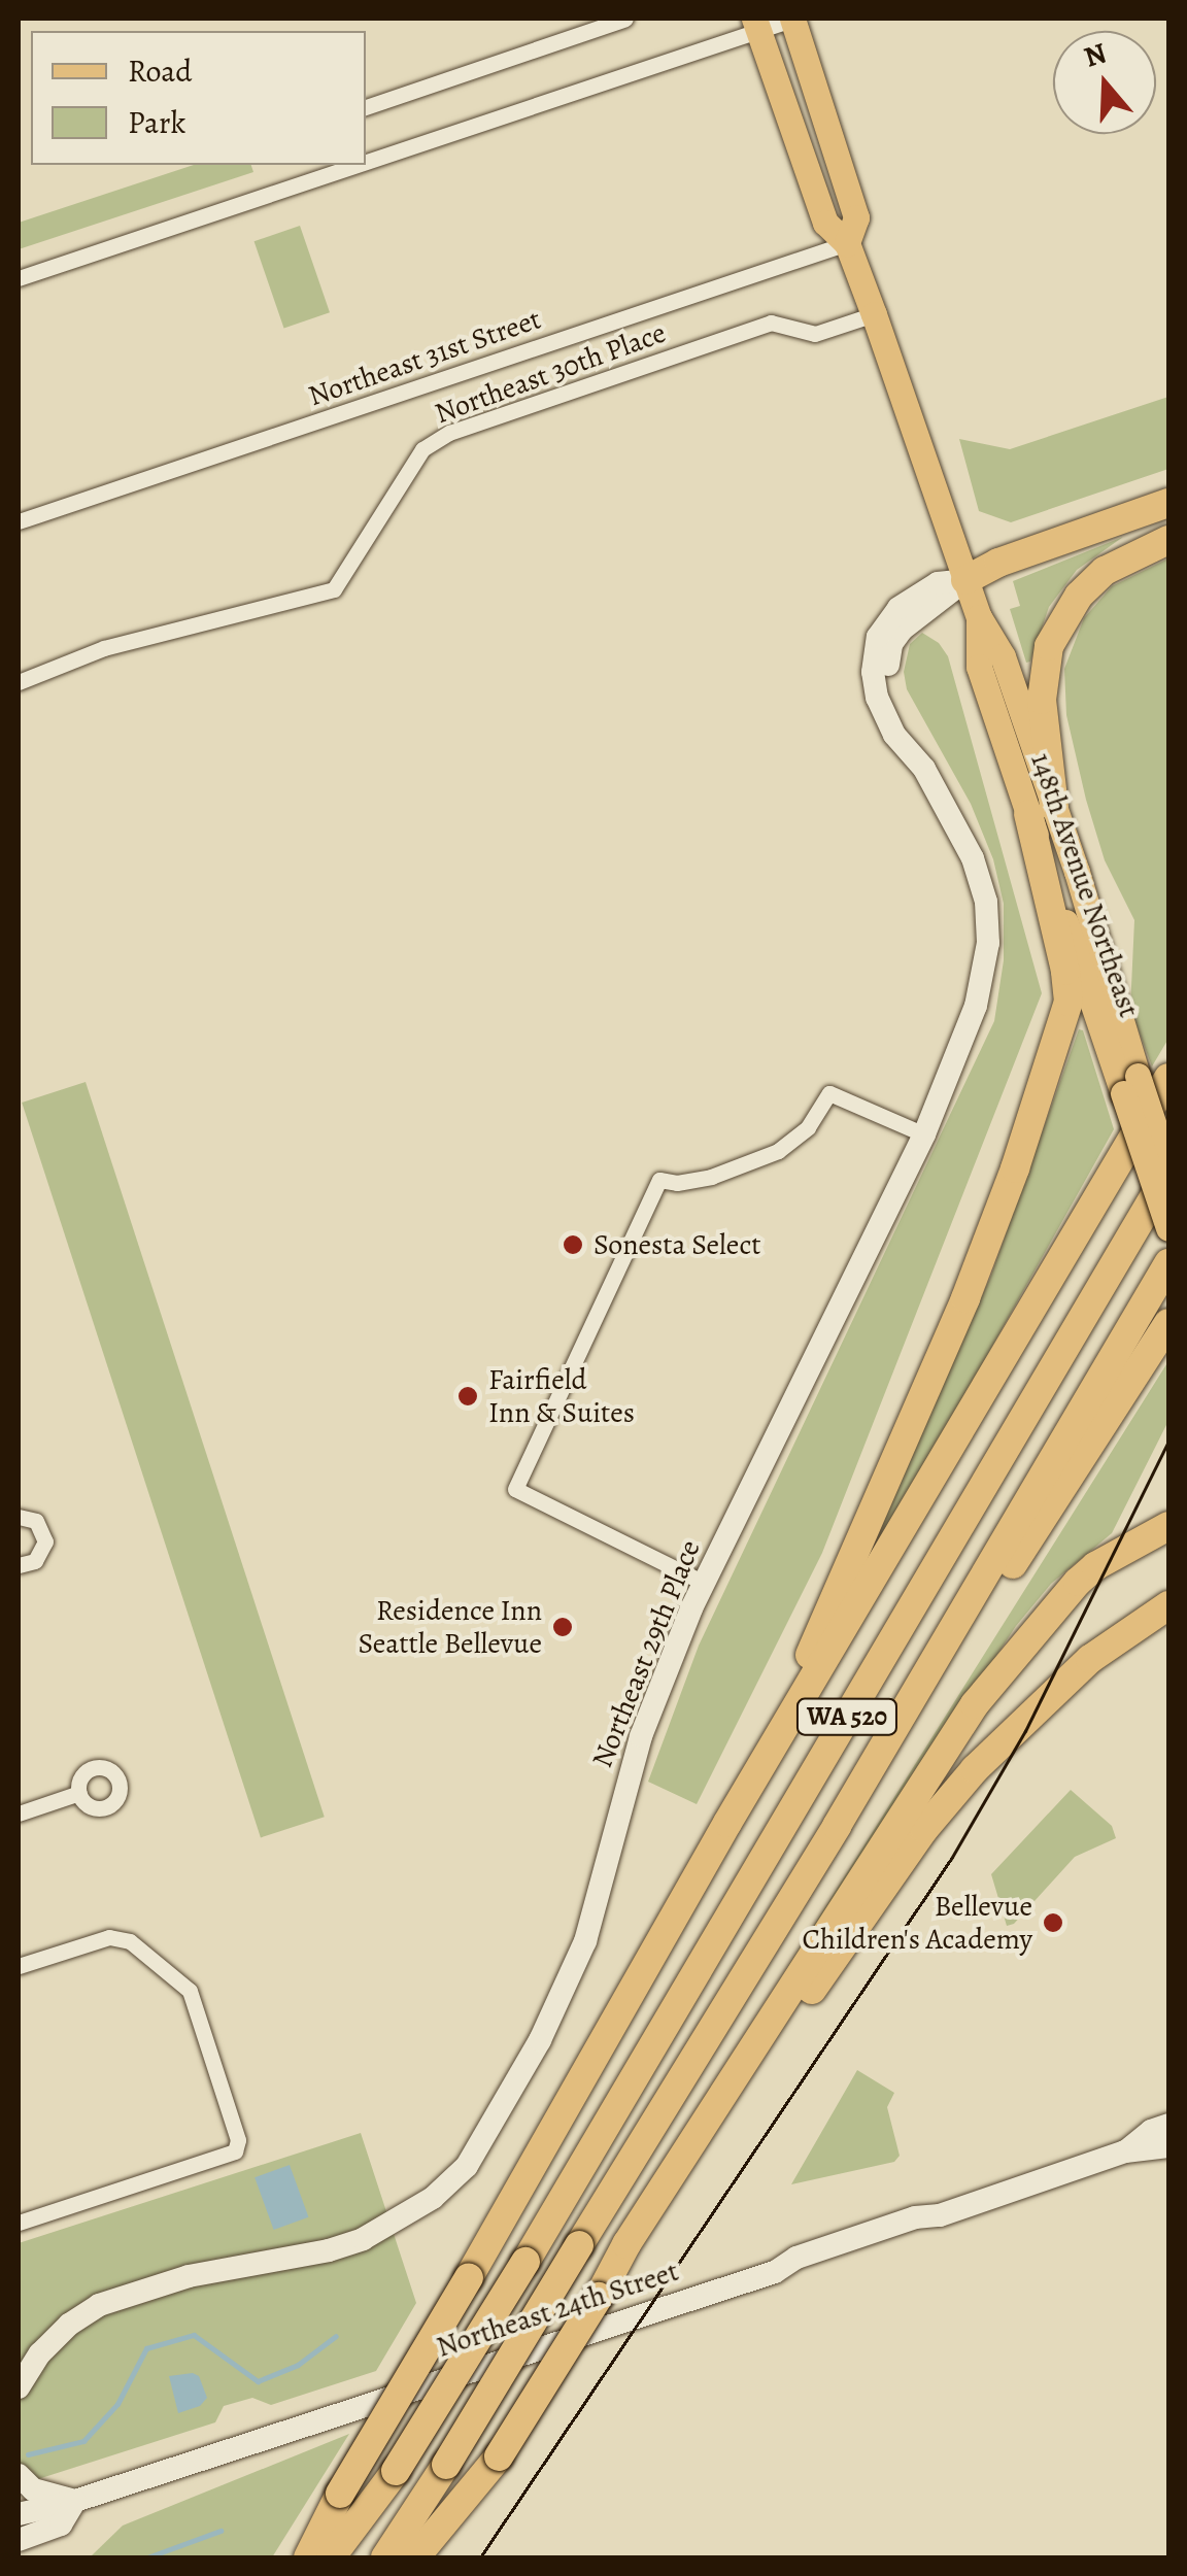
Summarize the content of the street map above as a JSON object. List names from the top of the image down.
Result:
{
  "streets": {
    "highway": ["WA 520"],
    "main road": ["148th Avenue Northeast"],
    "street": [
      "Northeast 31st Street",
      "Northeast 30th Place",
      "Northeast 29th Place",
      "Northeast 24th Street"
    ]
  },
  "crossings": [
    ["Northeast 31st Street", "148th Avenue Northeast"],
    ["Northeast 30th Place", "148th Avenue Northeast"],
    ["148th Avenue Northeast", "Northeast 29th Place"],
    ["148th Avenue Northeast", "WA 520"]
  ],
  "places": [
    "Sonesta Select",
    "Fairfield Inn & Suites",
    "Residence Inn Seattle Bellevue",
    "Bellevue Children's Academy"
  ],
  "legend": ["Road", "Park"],
  "north": "top"
}
